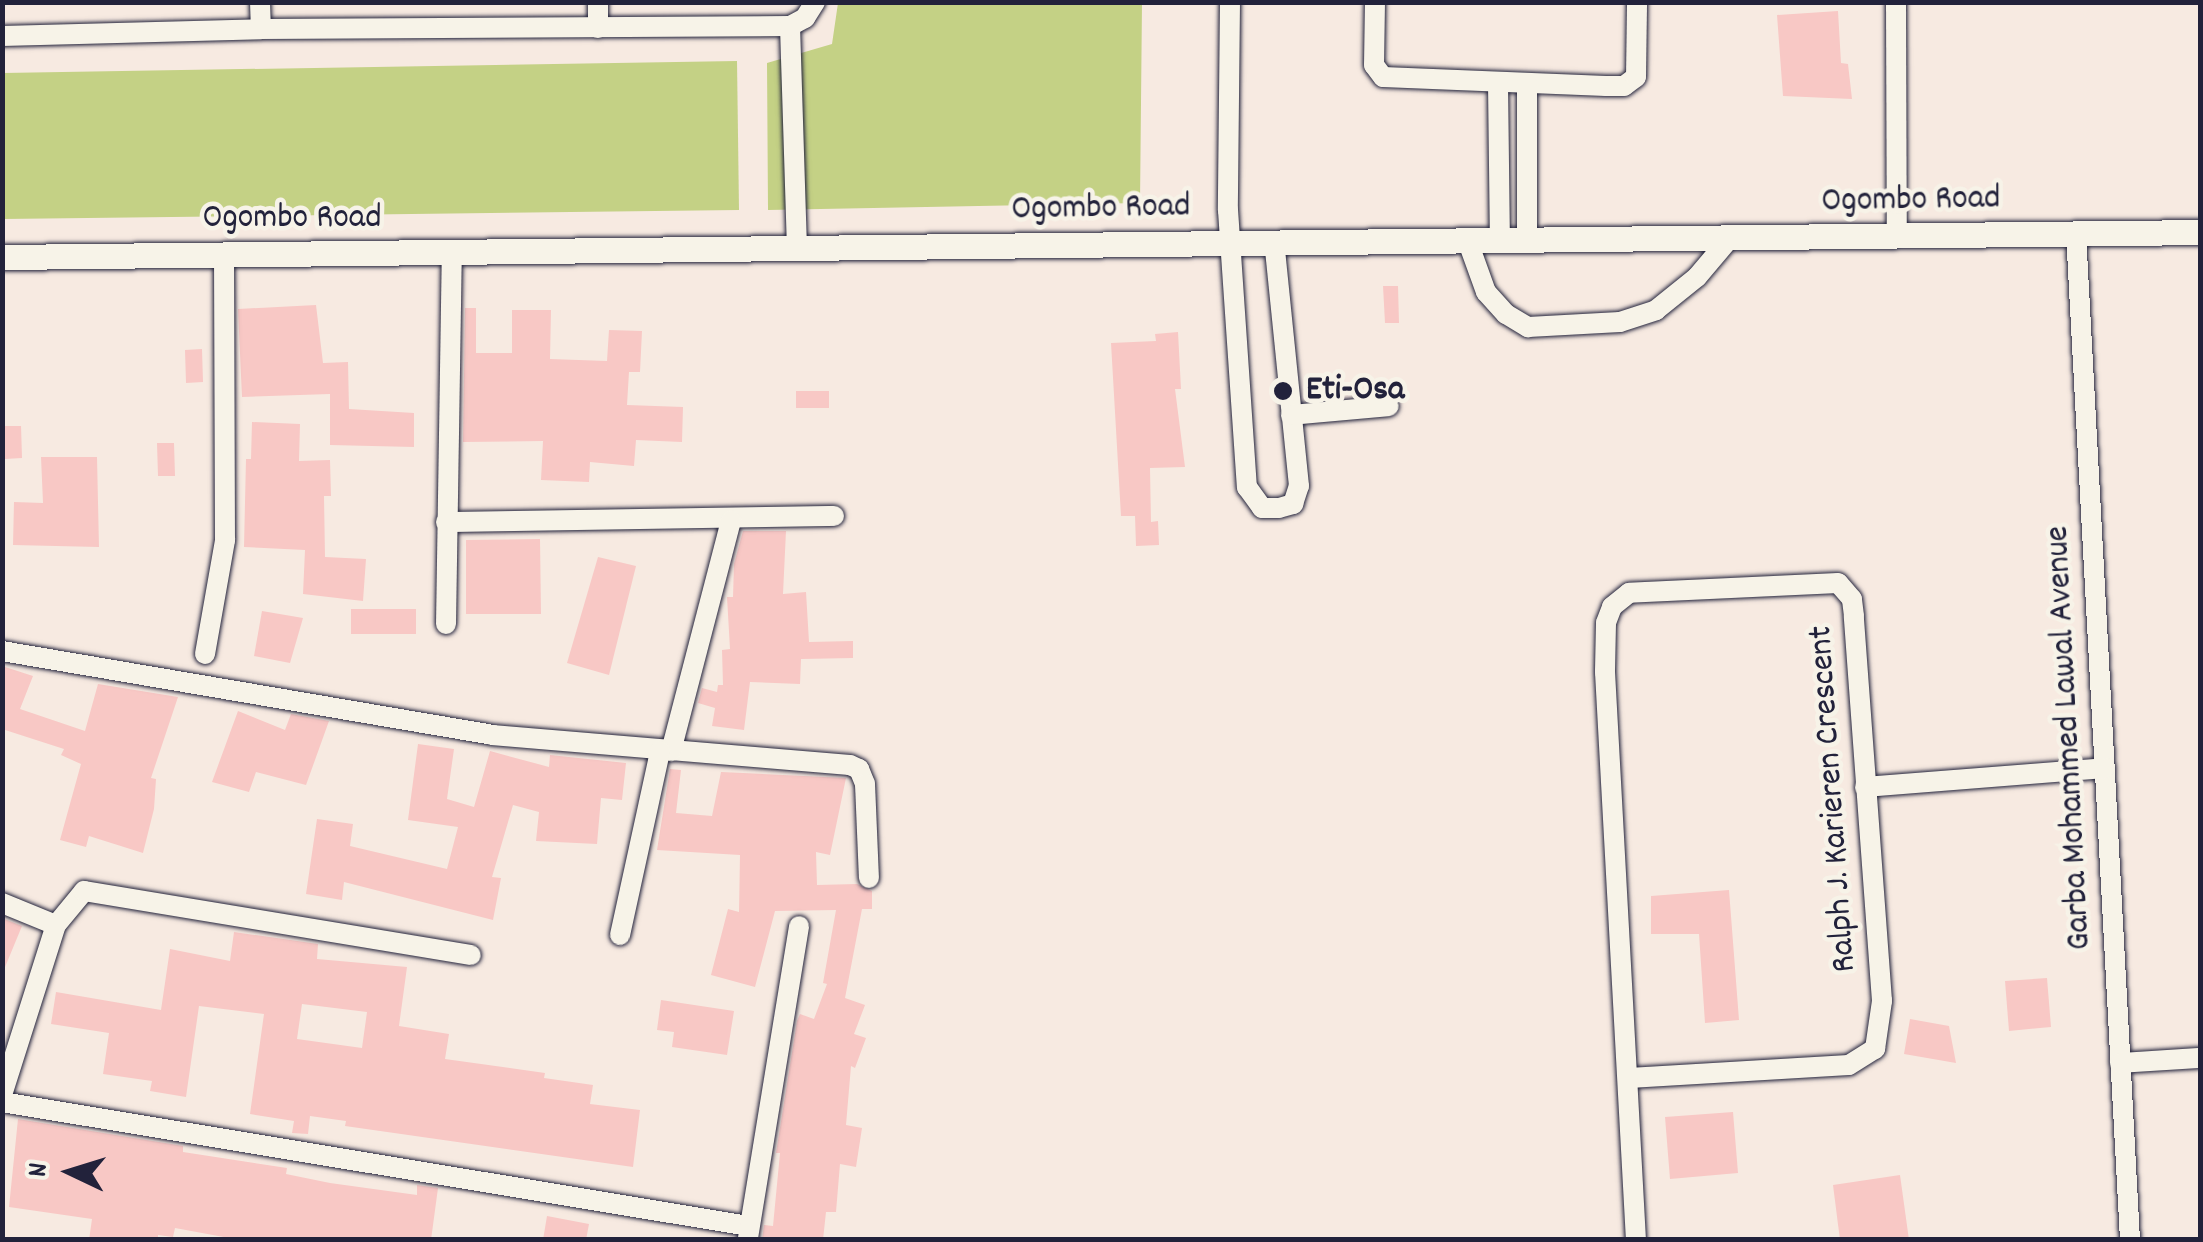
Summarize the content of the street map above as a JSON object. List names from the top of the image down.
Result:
{
  "streets": {
    "main road": ["Ogombo Road"],
    "street": ["Garba Mohammed Lawal Avenue", "Ralph J. Karieren Crescent"]
  },
  "crossings": [
    ["Ogombo Road", "Garba Mohammed Lawal Avenue"]
  ],
  "places": ["Eti-Osa"],
  "north": "left"
}
